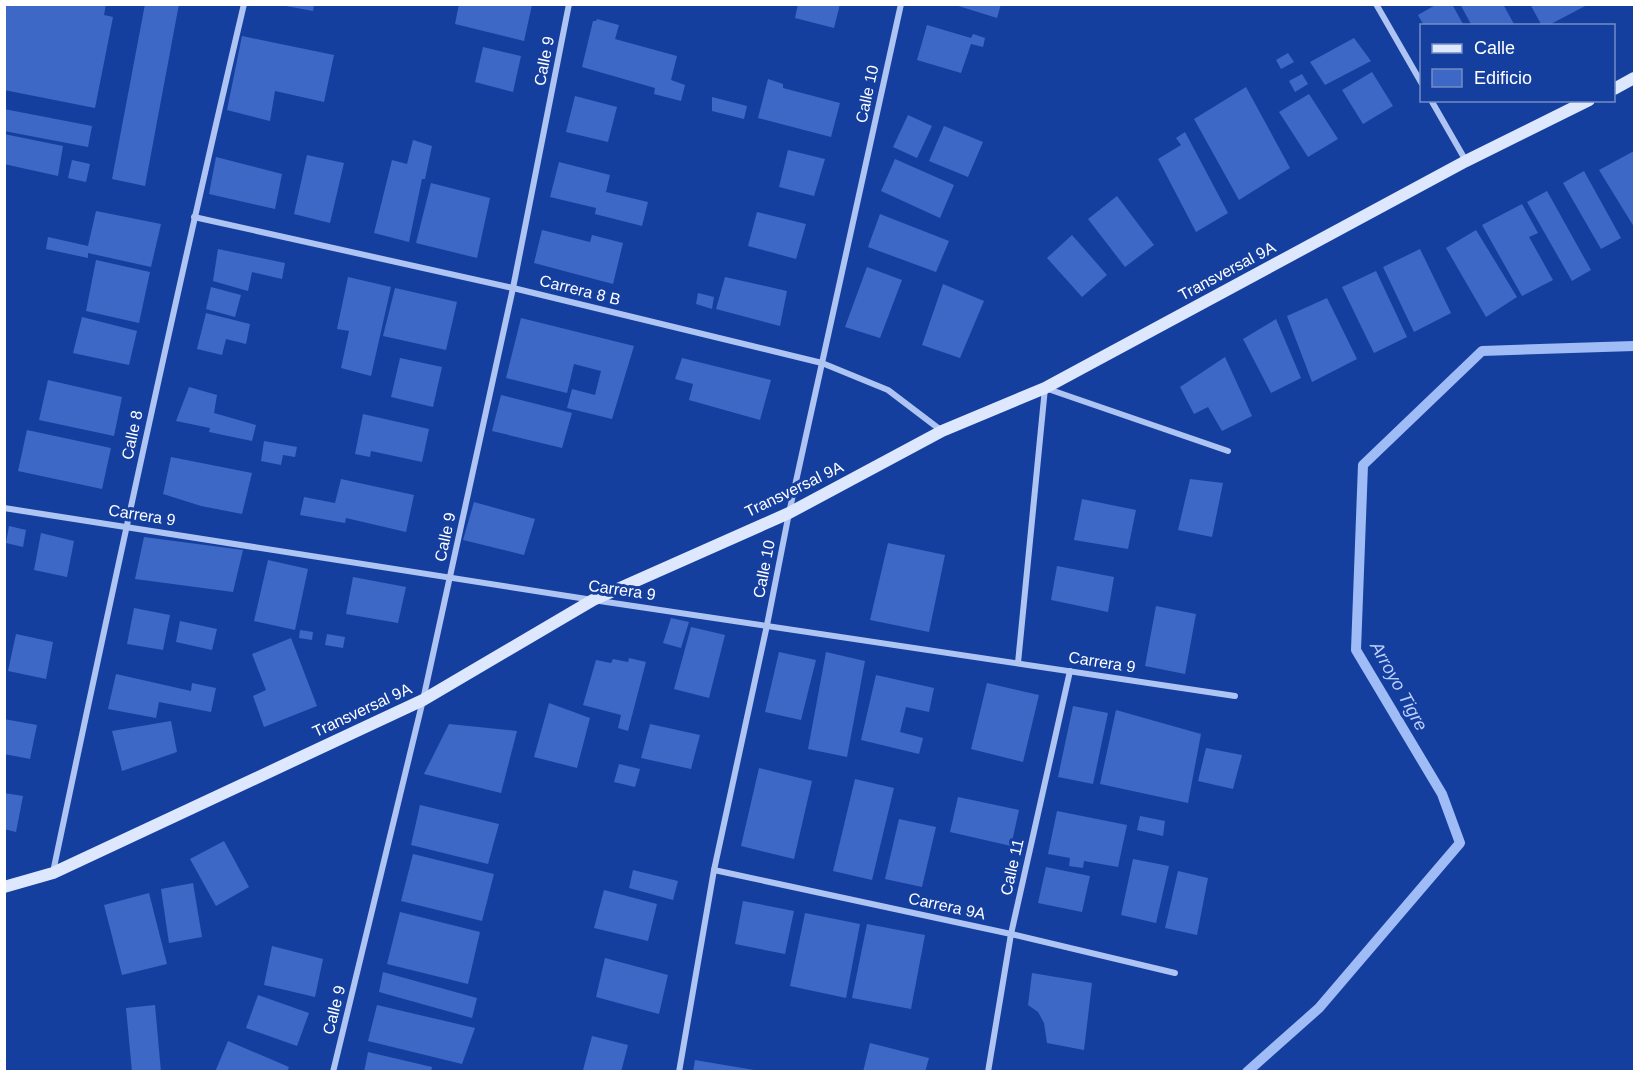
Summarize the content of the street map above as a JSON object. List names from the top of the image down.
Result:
{
  "streets": {
    "main road": ["Transversal 9A"],
    "street": [
      "Calle 9",
      "Calle 10",
      "Carrera 8 B",
      "Calle 8",
      "Carrera 9",
      "Calle 11",
      "Carrera 9A"
    ]
  },
  "crossings": [
    ["Calle 9", "Transversal 9A"],
    ["Calle 9", "Carrera 8 B"],
    ["Calle 9", "Carrera 9"],
    ["Calle 10", "Transversal 9A"],
    ["Calle 10", "Carrera 8 B"],
    ["Calle 10", "Carrera 9"],
    ["Calle 10", "Carrera 9A"],
    ["Transversal 9A", "Carrera 8 B"],
    ["Transversal 9A", "Calle 8"],
    ["Transversal 9A", "Carrera 9"],
    ["Carrera 8 B", "Calle 8"],
    ["Calle 8", "Carrera 9"],
    ["Carrera 9", "Calle 11"],
    ["Calle 11", "Carrera 9A"]
  ],
  "water": ["Arroyo Tigre"],
  "legend": ["Calle", "Edificio"]
}
